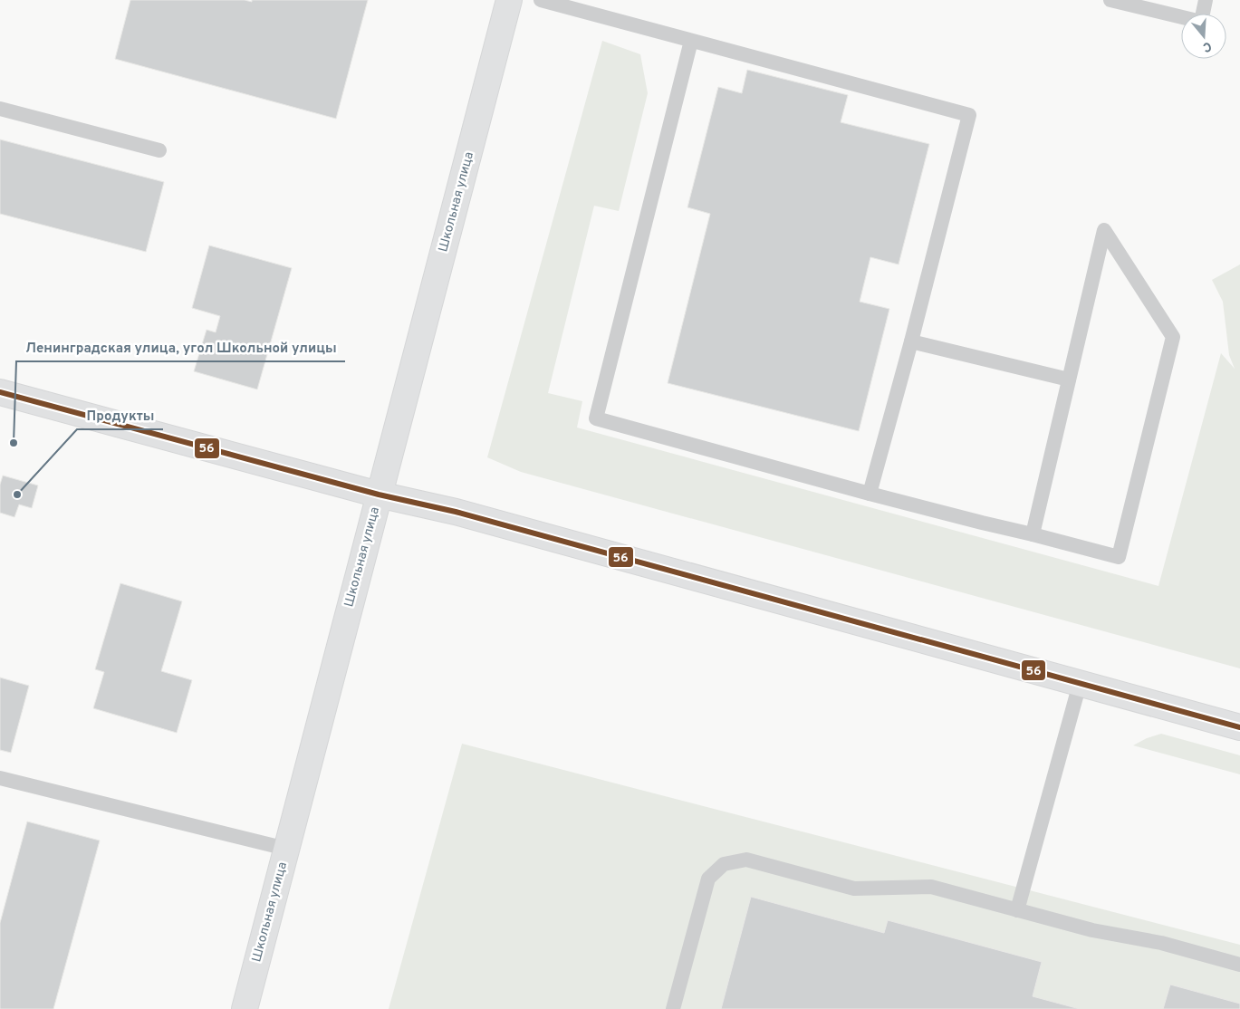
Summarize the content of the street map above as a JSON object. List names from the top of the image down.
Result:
{
  "streets": {
    "street": ["Школьная улица"]
  },
  "places": ["Ленинградская улица, угол Школьной улицы", "Продукты"],
  "lines": ["transit line 56"],
  "north": "bottom"
}
